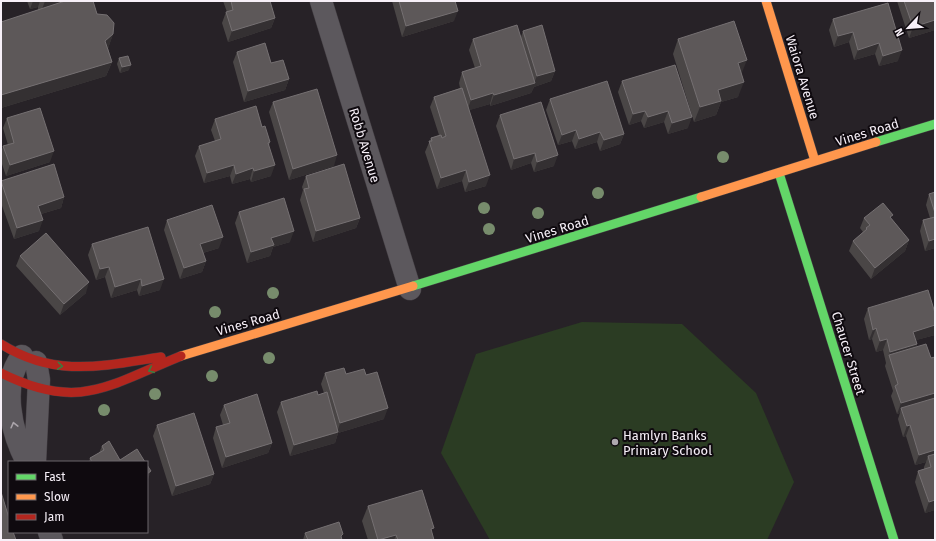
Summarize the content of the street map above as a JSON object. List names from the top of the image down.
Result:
{
  "streets": {
    "main road": ["Waiora Avenue", "Vines Road", "Chaucer Street"],
    "street": ["Robb Avenue"]
  },
  "crossings": [
    ["Waiora Avenue", "Vines Road"],
    ["Vines Road", "Robb Avenue"],
    ["Vines Road", "Chaucer Street"]
  ],
  "places": ["Hamlyn Banks Primary School"],
  "legend": ["Fast", "Slow", "Jam"],
  "north": "bottom left"
}
